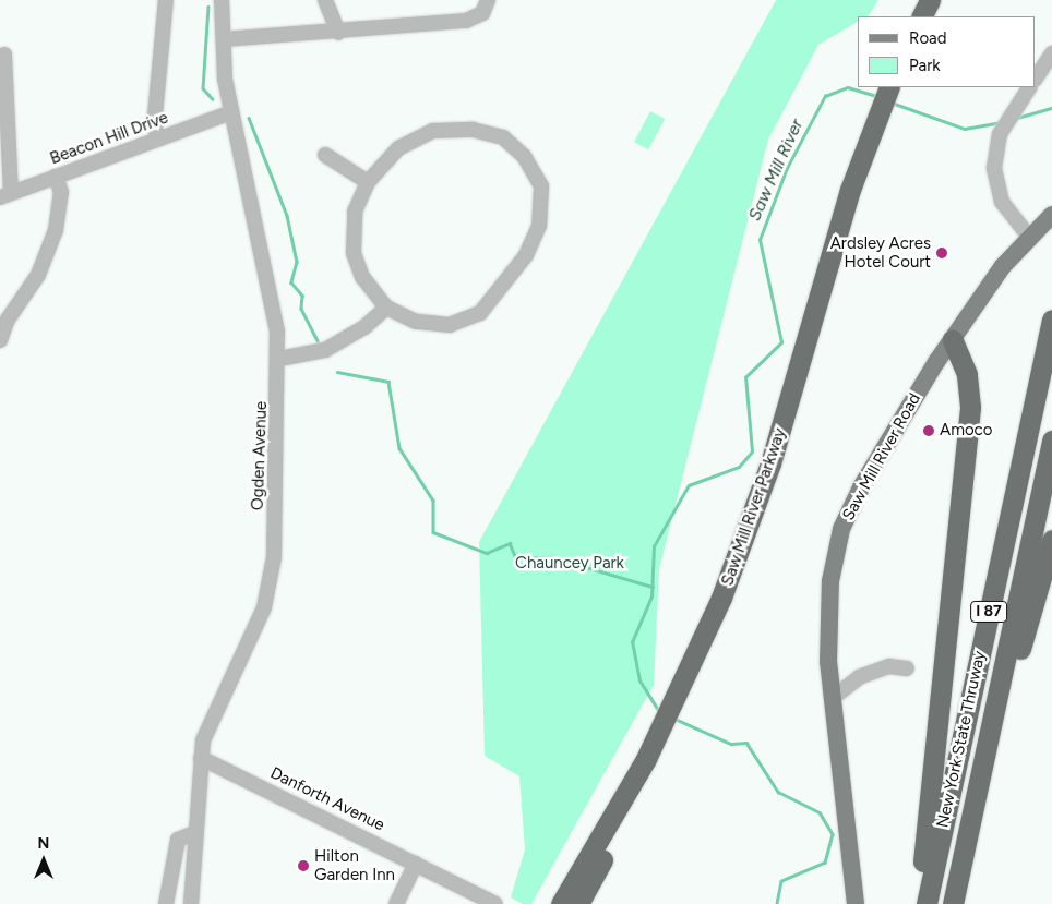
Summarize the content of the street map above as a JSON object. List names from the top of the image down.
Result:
{
  "streets": {
    "highway": ["Saw Mill River Parkway", "I 87", "New York State Thruway"],
    "main road": ["Saw Mill River Road"],
    "street": ["Beacon Hill Drive", "Ogden Avenue", "Danforth Avenue"]
  },
  "crossings": [
    ["Beacon Hill Drive", "Ogden Avenue"],
    ["Ogden Avenue", "Danforth Avenue"]
  ],
  "water": ["Saw Mill River"],
  "parks": ["Chauncey Park"],
  "places": ["Ardsley Acres Hotel Court", "Amoco", "Hilton Garden Inn"],
  "legend": ["Road", "Park"],
  "north": "top"
}
